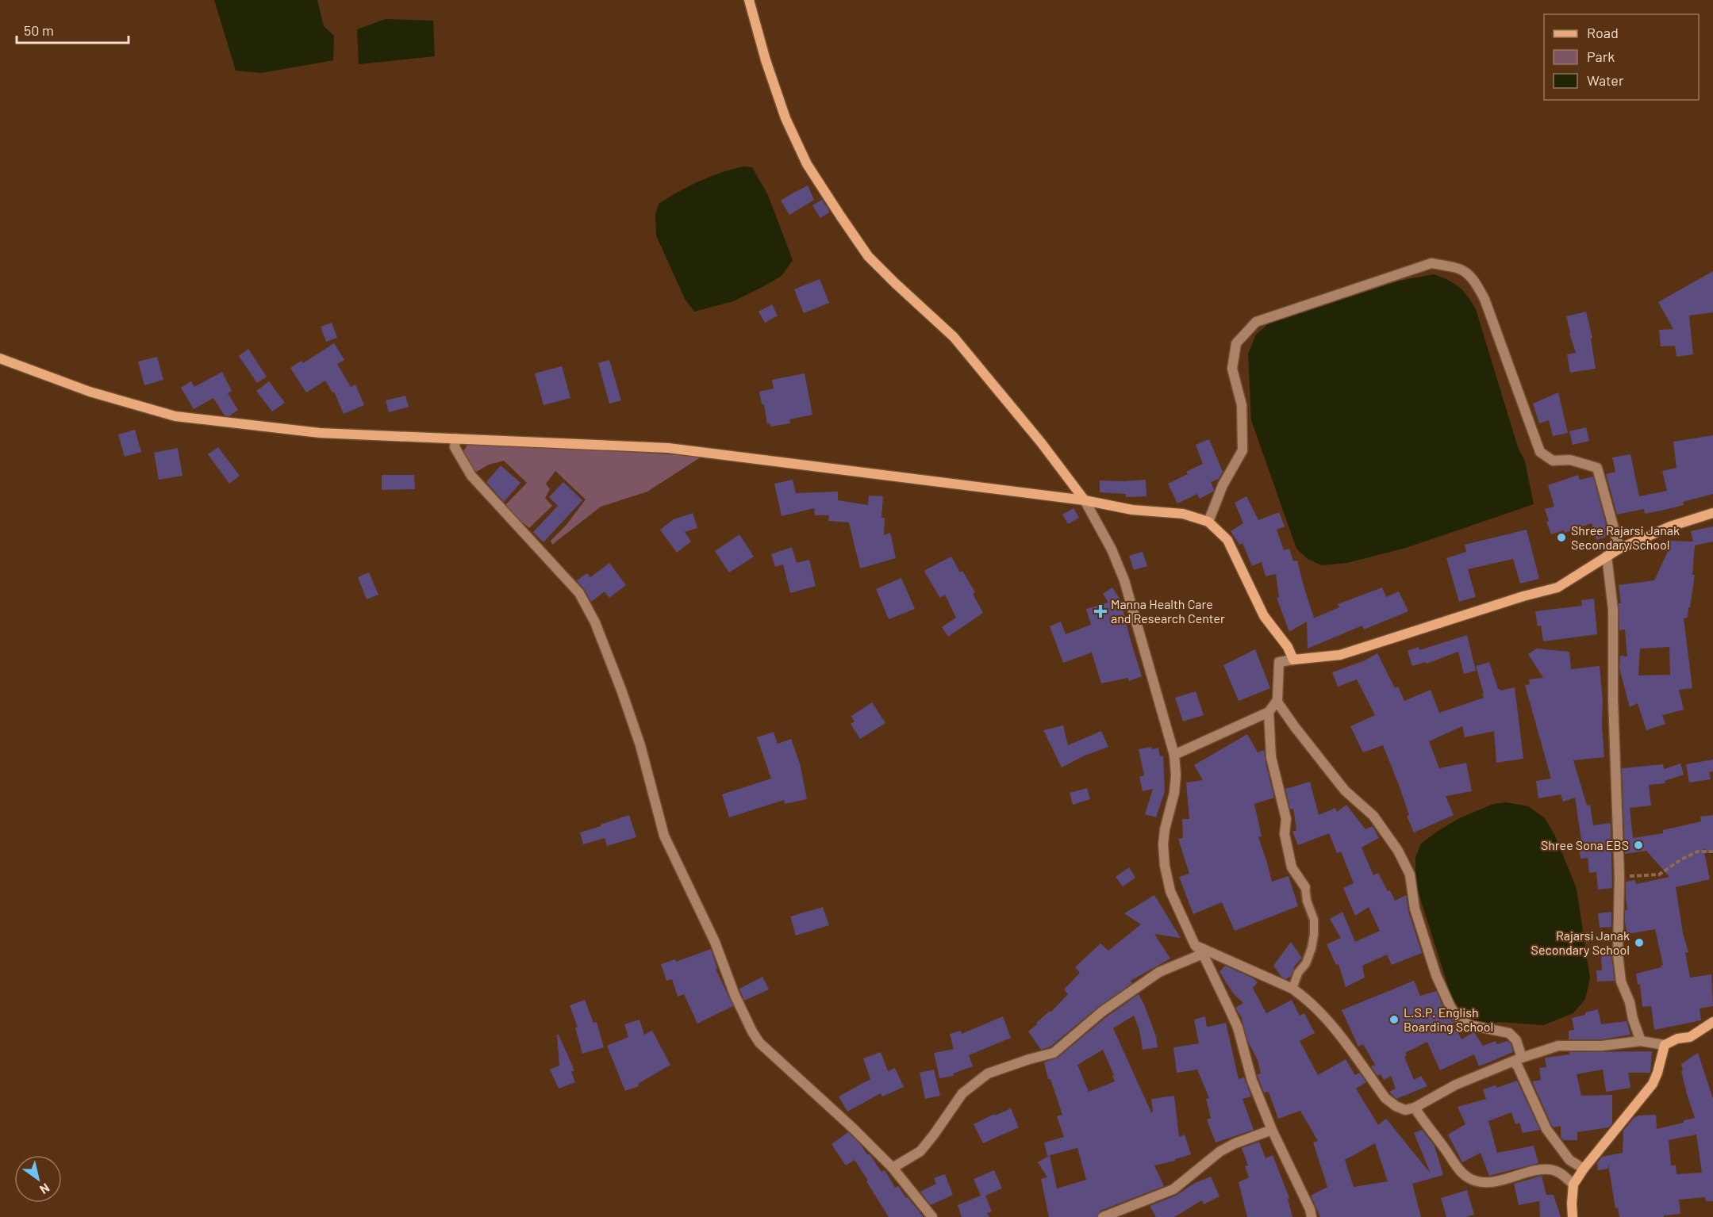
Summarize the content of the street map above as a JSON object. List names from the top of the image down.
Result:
{
  "places": {
    "other": [
      "Shree Rajarsi Janak Secondary School",
      "Shree Sona EBS",
      "Rajarsi Janak Secondary School",
      "L.S.P. English Boarding School"
    ],
    "health": ["Manna Health Care and Research Center"]
  },
  "legend": ["Road", "Park", "Water"],
  "scale_bar": "50 m",
  "north": "bottom right"
}
